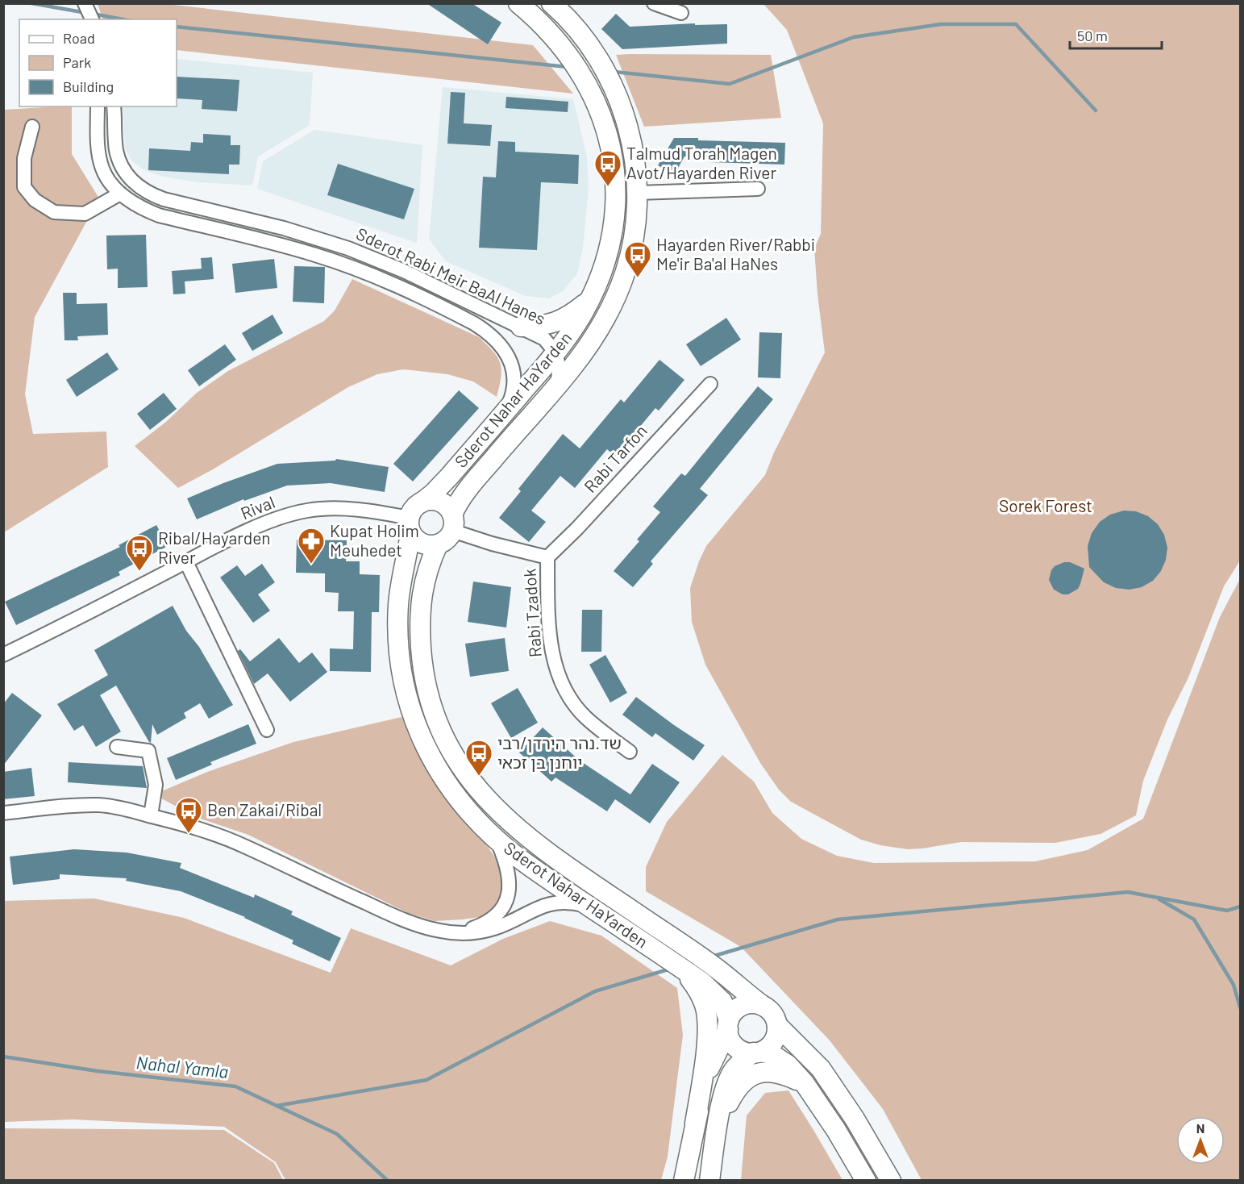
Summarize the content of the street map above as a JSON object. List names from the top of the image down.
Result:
{
  "streets": {
    "main road": ["Sderot Nahar HaYarden"],
    "street": [
      "Sderot Rabi Meir BaAl Hanes",
      "Rabi Tarfon",
      "Rival",
      "Rabi Tzadok"
    ]
  },
  "crossings": [
    ["Sderot Rabi Meir BaAl Hanes", "Sderot Nahar HaYarden"],
    ["Sderot Nahar HaYarden", "Rival"],
    ["Rabi Tarfon", "Rabi Tzadok"]
  ],
  "water": ["Nahal Yamla"],
  "parks": ["Sorek Forest"],
  "places": {
    "bus stop": [
      "Talmud Torah Magen Avot/Hayarden River",
      "Hayarden River/Rabbi Me'ir Ba'al HaNes",
      "Ribal/Hayarden River",
      "שד.נהר הירדן/רבי יוחנן בן זכאי",
      "Ben Zakai/Ribal"
    ],
    "pharmacy": ["Kupat Holim Meuhedet"]
  },
  "legend": ["Road", "Park", "Building"],
  "scale_bar": "50 m",
  "north": "top"
}
